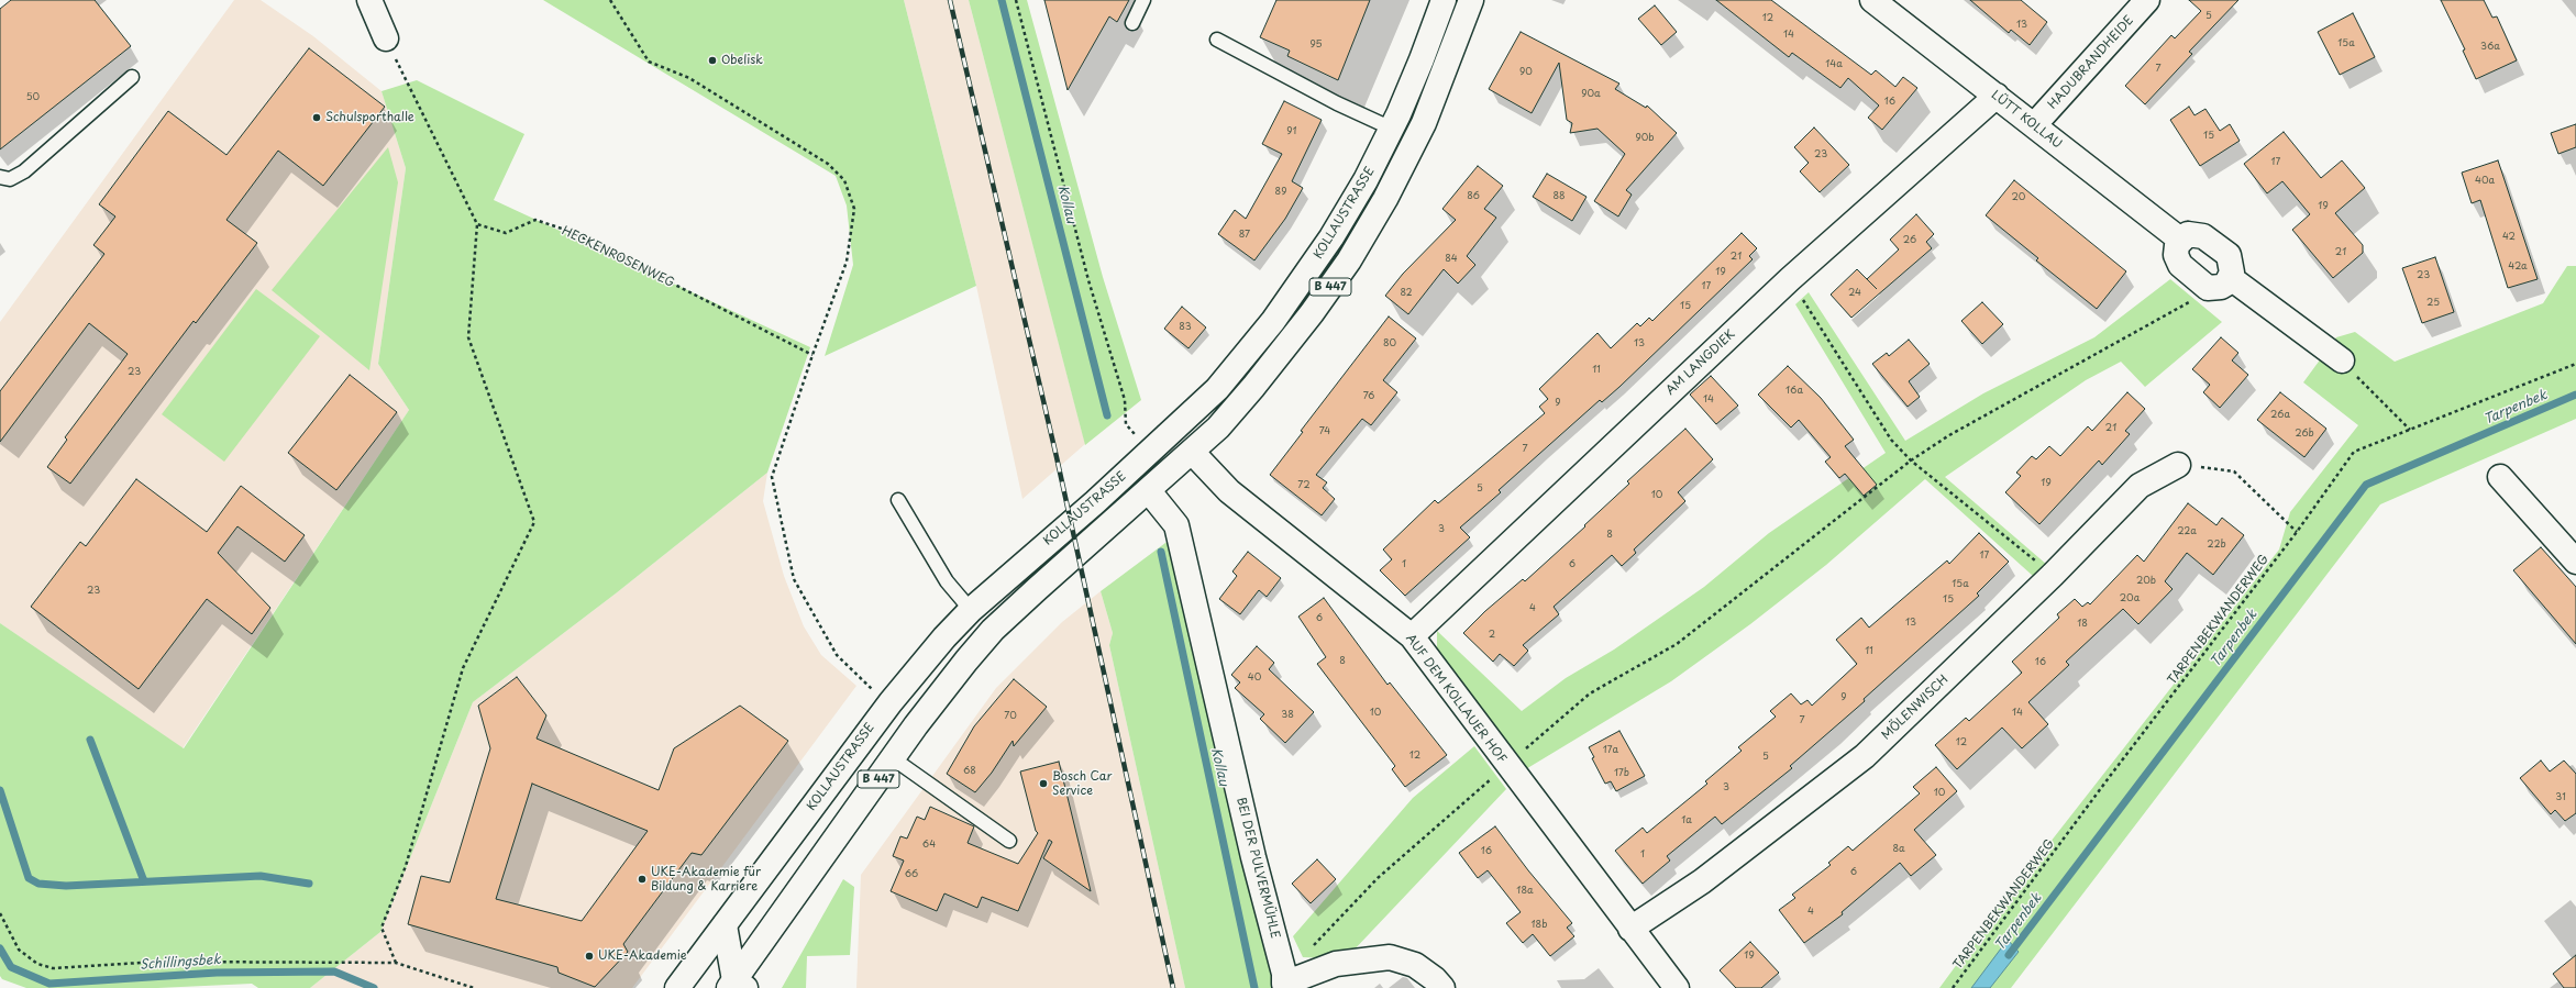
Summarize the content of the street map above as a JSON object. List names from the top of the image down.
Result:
{
  "streets": {
    "street": [
      "HADUBRANDHEIDE",
      "LÜTT KOLLAU",
      "KOLLAUSTRASSE",
      "B 447",
      "AM LANGDIEK",
      "AUF DEM KOLLAUER HOF",
      "MÖLENWISCH",
      "BEI DER PULVERMÜHLE"
    ],
    "path": ["HECKENROSENWEG", "TARPENBEKWANDERWEG"]
  },
  "crossings": [
    ["HADUBRANDHEIDE", "LÜTT KOLLAU"],
    ["LÜTT KOLLAU", "AM LANGDIEK"],
    ["B 447", "AUF DEM KOLLAUER HOF"],
    ["B 447", "BEI DER PULVERMÜHLE"],
    ["AM LANGDIEK", "AUF DEM KOLLAUER HOF"],
    ["AUF DEM KOLLAUER HOF", "MÖLENWISCH"]
  ],
  "water": ["Kollau", "Tarpenbek", "Schillingsbek"],
  "places": [
    "Obelisk",
    "Schulsporthalle",
    "Bosch Car Service",
    "UKE-Akademie für Bildung & Karriere",
    "UKE-Akademie"
  ],
  "house_numbers": [
    "5",
    "12",
    "13",
    "14",
    "15a",
    "95",
    "36a",
    "14a",
    "7",
    "90",
    "90a",
    "50",
    "16",
    "91",
    "15",
    "90b",
    "23",
    "17",
    "40a",
    "89",
    "86",
    "88",
    "20",
    "19",
    "87",
    "42",
    "26",
    "21",
    "21",
    "84",
    "42a",
    "19",
    "23",
    "17",
    "82",
    "24",
    "25",
    "15",
    "83",
    "80",
    "13",
    "11",
    "23",
    "16a",
    "76",
    "14",
    "9",
    "26a",
    "21",
    "74",
    "26b",
    "7",
    "19",
    "72",
    "5",
    "10",
    "3",
    "22a",
    "8",
    "22b",
    "17",
    "1",
    "6",
    "20b",
    "15a",
    "23",
    "20a",
    "15",
    "4",
    "6",
    "13",
    "18",
    "2",
    "11",
    "8",
    "16",
    "40",
    "9",
    "10",
    "14",
    "38",
    "70",
    "7",
    "12",
    "17a",
    "12",
    "5",
    "68",
    "17b",
    "3",
    "10",
    "31",
    "1a",
    "64",
    "8a",
    "16",
    "1",
    "6",
    "66",
    "18a",
    "4",
    "18b",
    "19"
  ]
}
